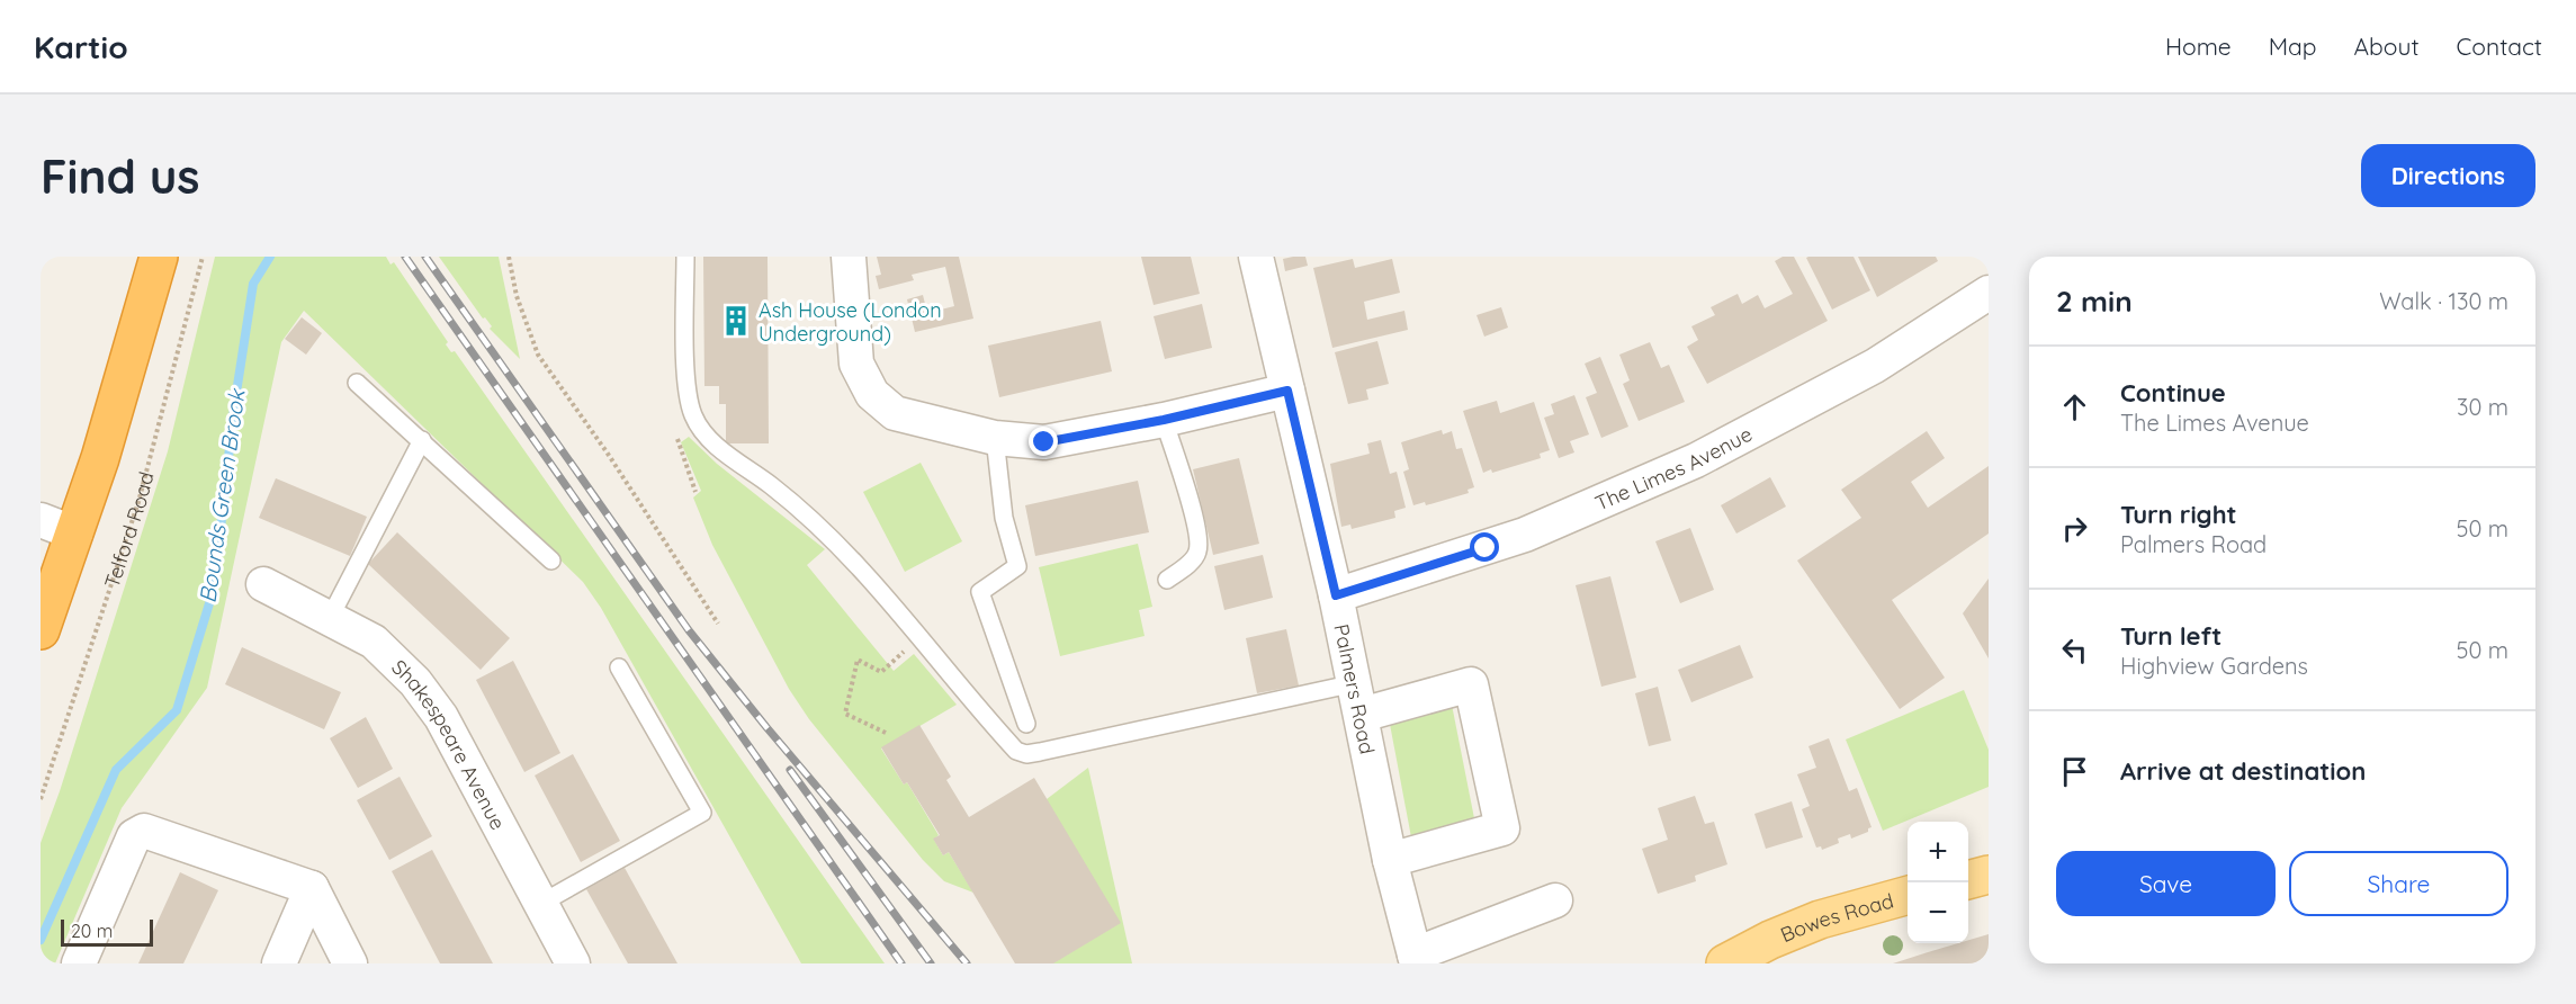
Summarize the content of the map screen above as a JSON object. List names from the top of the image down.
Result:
{
  "streets": {
    "main road": ["Bowes Road"],
    "street": ["The Limes Avenue", "Palmers Road", "Shakespeare Avenue"],
    "path": ["Telford Road"]
  },
  "crossings": [
    ["The Limes Avenue", "Palmers Road"]
  ],
  "water": ["Bounds Green Brook"],
  "places": {
    "building": ["Ash House (London Underground)"]
  },
  "scale_bar": "20 m",
  "page": {
    "header": "Kartio",
    "nav": [
      "Home",
      "Map",
      "About",
      "Contact"
    ],
    "buttons": [
      "Directions",
      ["Save", "Share"]
    ],
    "title": "Find us",
    "heading": ["2 min", "Walk · 130 m"],
    "list": [
      ["Continue", "The Limes Avenue", "30 m"],
      ["Turn right", "Palmers Road", "50 m"],
      ["Turn left", "Highview Gardens", "50 m"],
      "Arrive at destination"
    ],
    "map_buttons": ["+", "−"],
    "scale": "20 m"
  }
}
